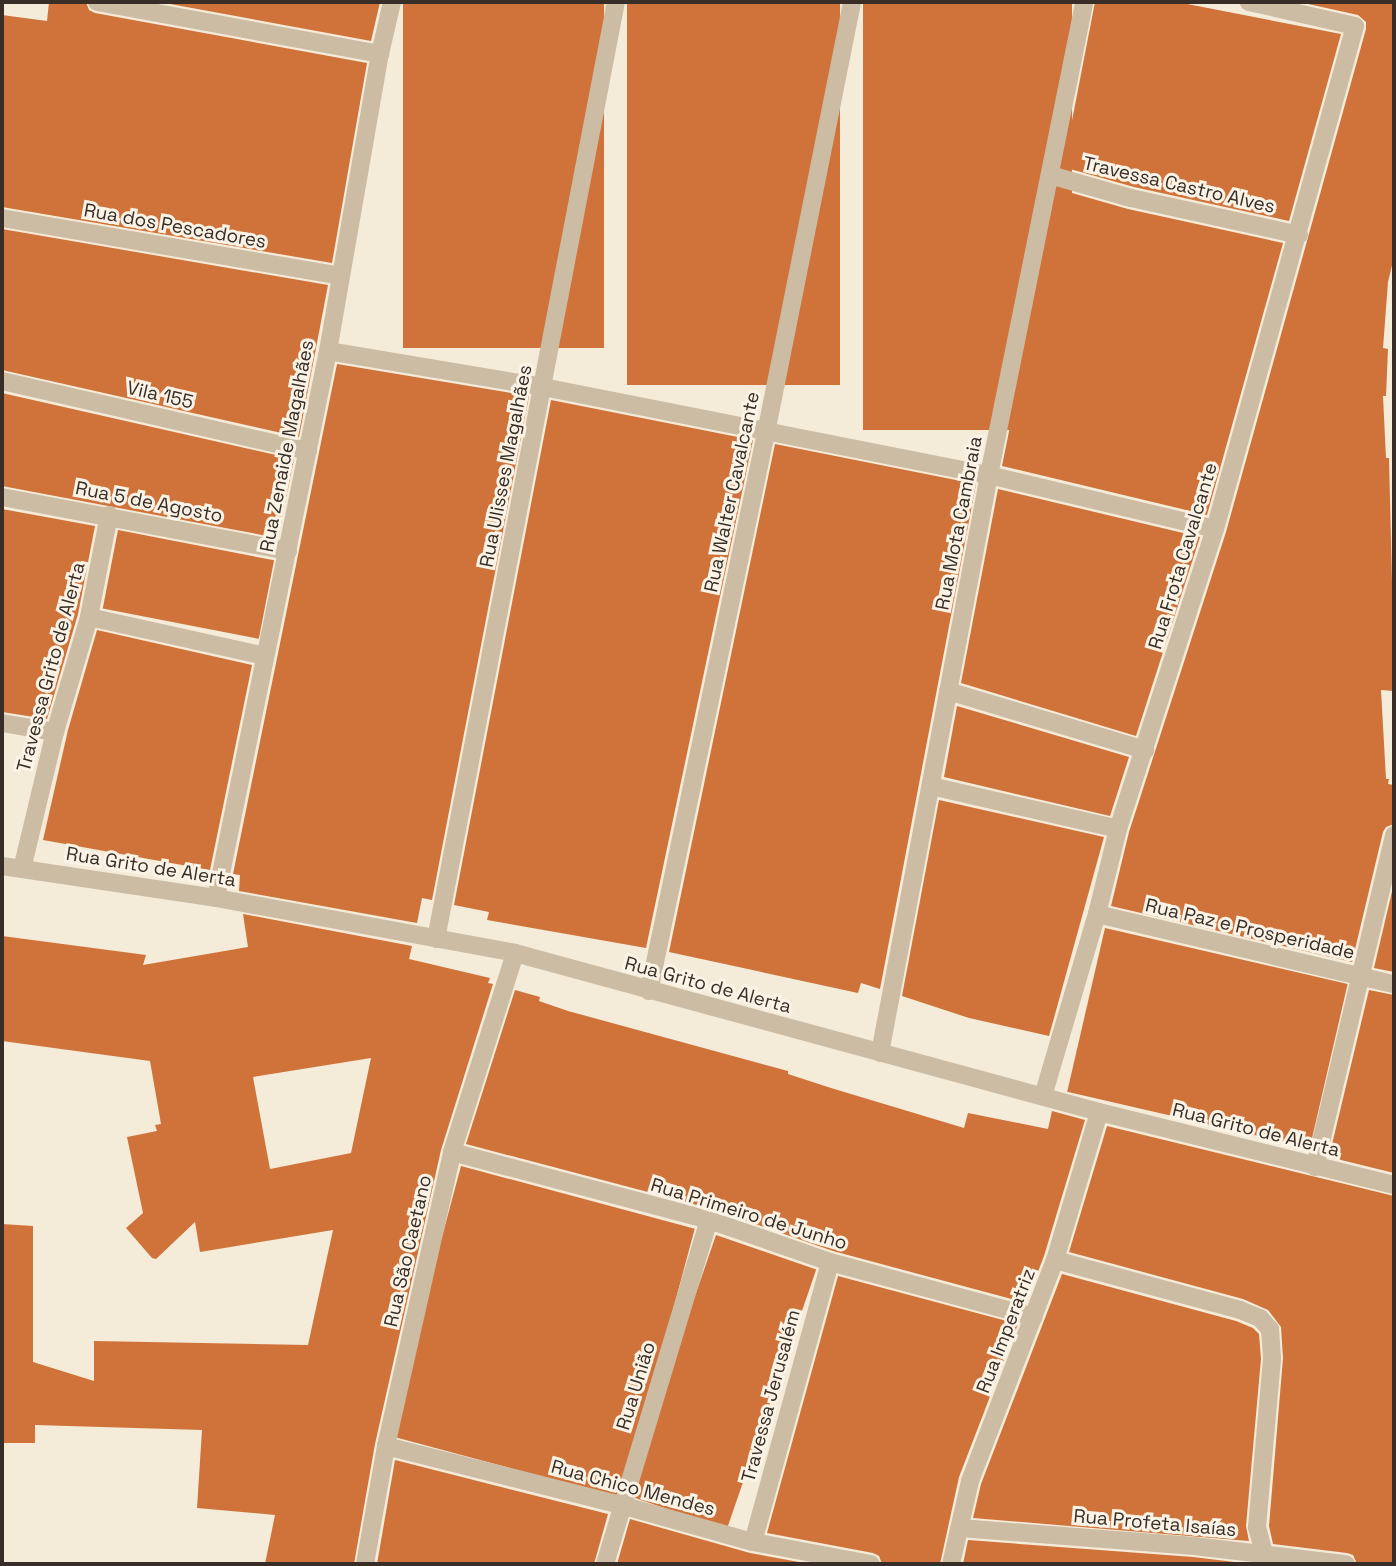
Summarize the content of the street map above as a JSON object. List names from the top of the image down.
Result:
{
  "streets": {
    "street": [
      "Travessa Castro Alves",
      "Rua dos Pescadores",
      "Vila 155",
      "Rua Zenaide Magalhães",
      "Rua Ulisses Magalhães",
      "Rua Walter Cavalcante",
      "Rua 5 de Agosto",
      "Rua Mota Cambraia",
      "Rua Frota Cavalcante",
      "Travessa Grito de Alerta",
      "Rua Grito de Alerta",
      "Rua Paz e Prosperidade",
      "Rua Primeiro de Junho",
      "Rua São Caetano",
      "Rua Imperatriz",
      "Rua União",
      "Travessa Jerusalém",
      "Rua Chico Mendes",
      "Rua Profeta Isaías"
    ]
  },
  "crossings": [
    ["Travessa Castro Alves", "Rua Mota Cambraia"],
    ["Travessa Castro Alves", "Rua Frota Cavalcante"],
    ["Rua dos Pescadores", "Rua Zenaide Magalhães"],
    ["Vila 155", "Rua Zenaide Magalhães"],
    ["Rua Zenaide Magalhães", "Rua 5 de Agosto"],
    ["Rua Zenaide Magalhães", "Rua Grito de Alerta"],
    ["Rua Ulisses Magalhães", "Rua Grito de Alerta"],
    ["Rua Walter Cavalcante", "Rua Grito de Alerta"],
    ["Rua 5 de Agosto", "Travessa Grito de Alerta"],
    ["Rua Mota Cambraia", "Rua Grito de Alerta"],
    ["Rua Frota Cavalcante", "Rua Grito de Alerta"],
    ["Rua Frota Cavalcante", "Rua Paz e Prosperidade"],
    ["Travessa Grito de Alerta", "Rua Grito de Alerta"],
    ["Rua Grito de Alerta", "Rua São Caetano"],
    ["Rua Grito de Alerta", "Rua Imperatriz"],
    ["Rua Primeiro de Junho", "Rua São Caetano"],
    ["Rua Primeiro de Junho", "Rua Imperatriz"],
    ["Rua Primeiro de Junho", "Rua União"],
    ["Rua Primeiro de Junho", "Travessa Jerusalém"],
    ["Rua São Caetano", "Rua Chico Mendes"],
    ["Rua Imperatriz", "Rua Profeta Isaías"],
    ["Rua União", "Rua Chico Mendes"],
    ["Travessa Jerusalém", "Rua Chico Mendes"]
  ]
}
